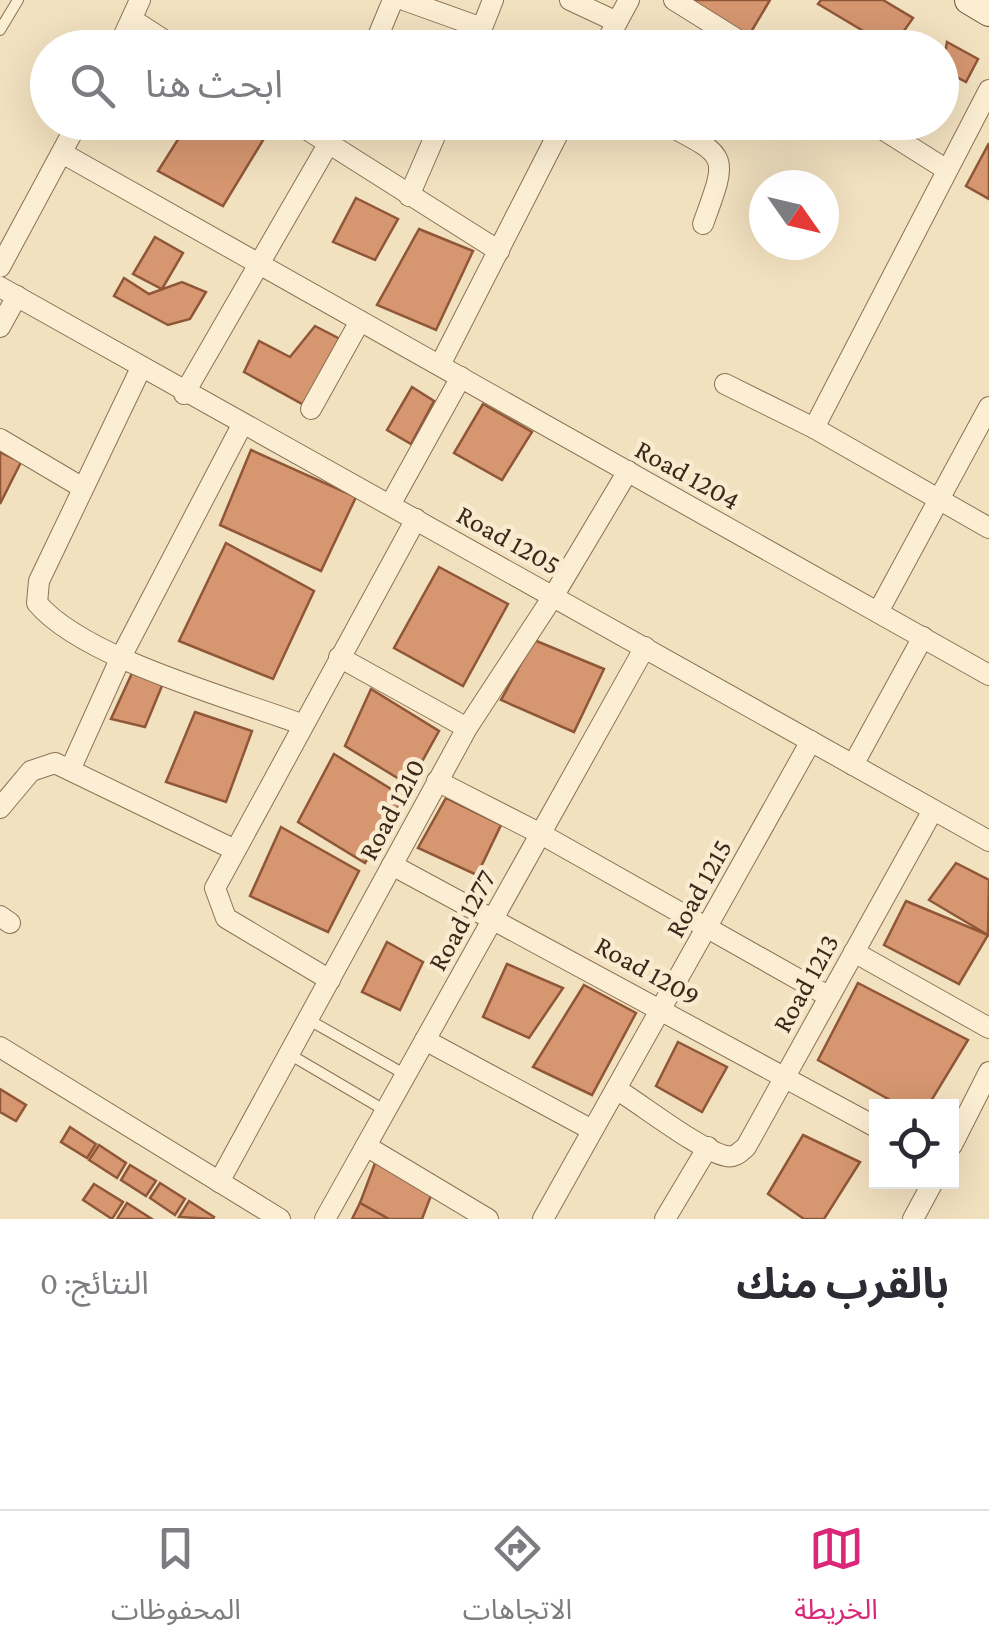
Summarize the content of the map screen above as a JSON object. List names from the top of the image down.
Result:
{
  "streets": {
    "street": [
      "Road 1204",
      "Road 1205",
      "Road 1210",
      "Road 1215",
      "Road 1277",
      "Road 1209",
      "Road 1213"
    ]
  },
  "crossings": [
    ["Road 1204", "Road 1210"],
    ["Road 1205", "Road 1210"],
    ["Road 1205", "Road 1215"],
    ["Road 1205", "Road 1277"],
    ["Road 1205", "Road 1213"],
    ["Road 1210", "Road 1209"],
    ["Road 1215", "Road 1209"],
    ["Road 1277", "Road 1209"],
    ["Road 1209", "Road 1213"]
  ],
  "north": "bottom right",
  "page": {
    "search": "ابحث هنا",
    "heading": ["بالقرب منك", "النتائج: 0"],
    "nav": ["الخريطة", "الاتجاهات", "المحفوظات"]
  }
}
